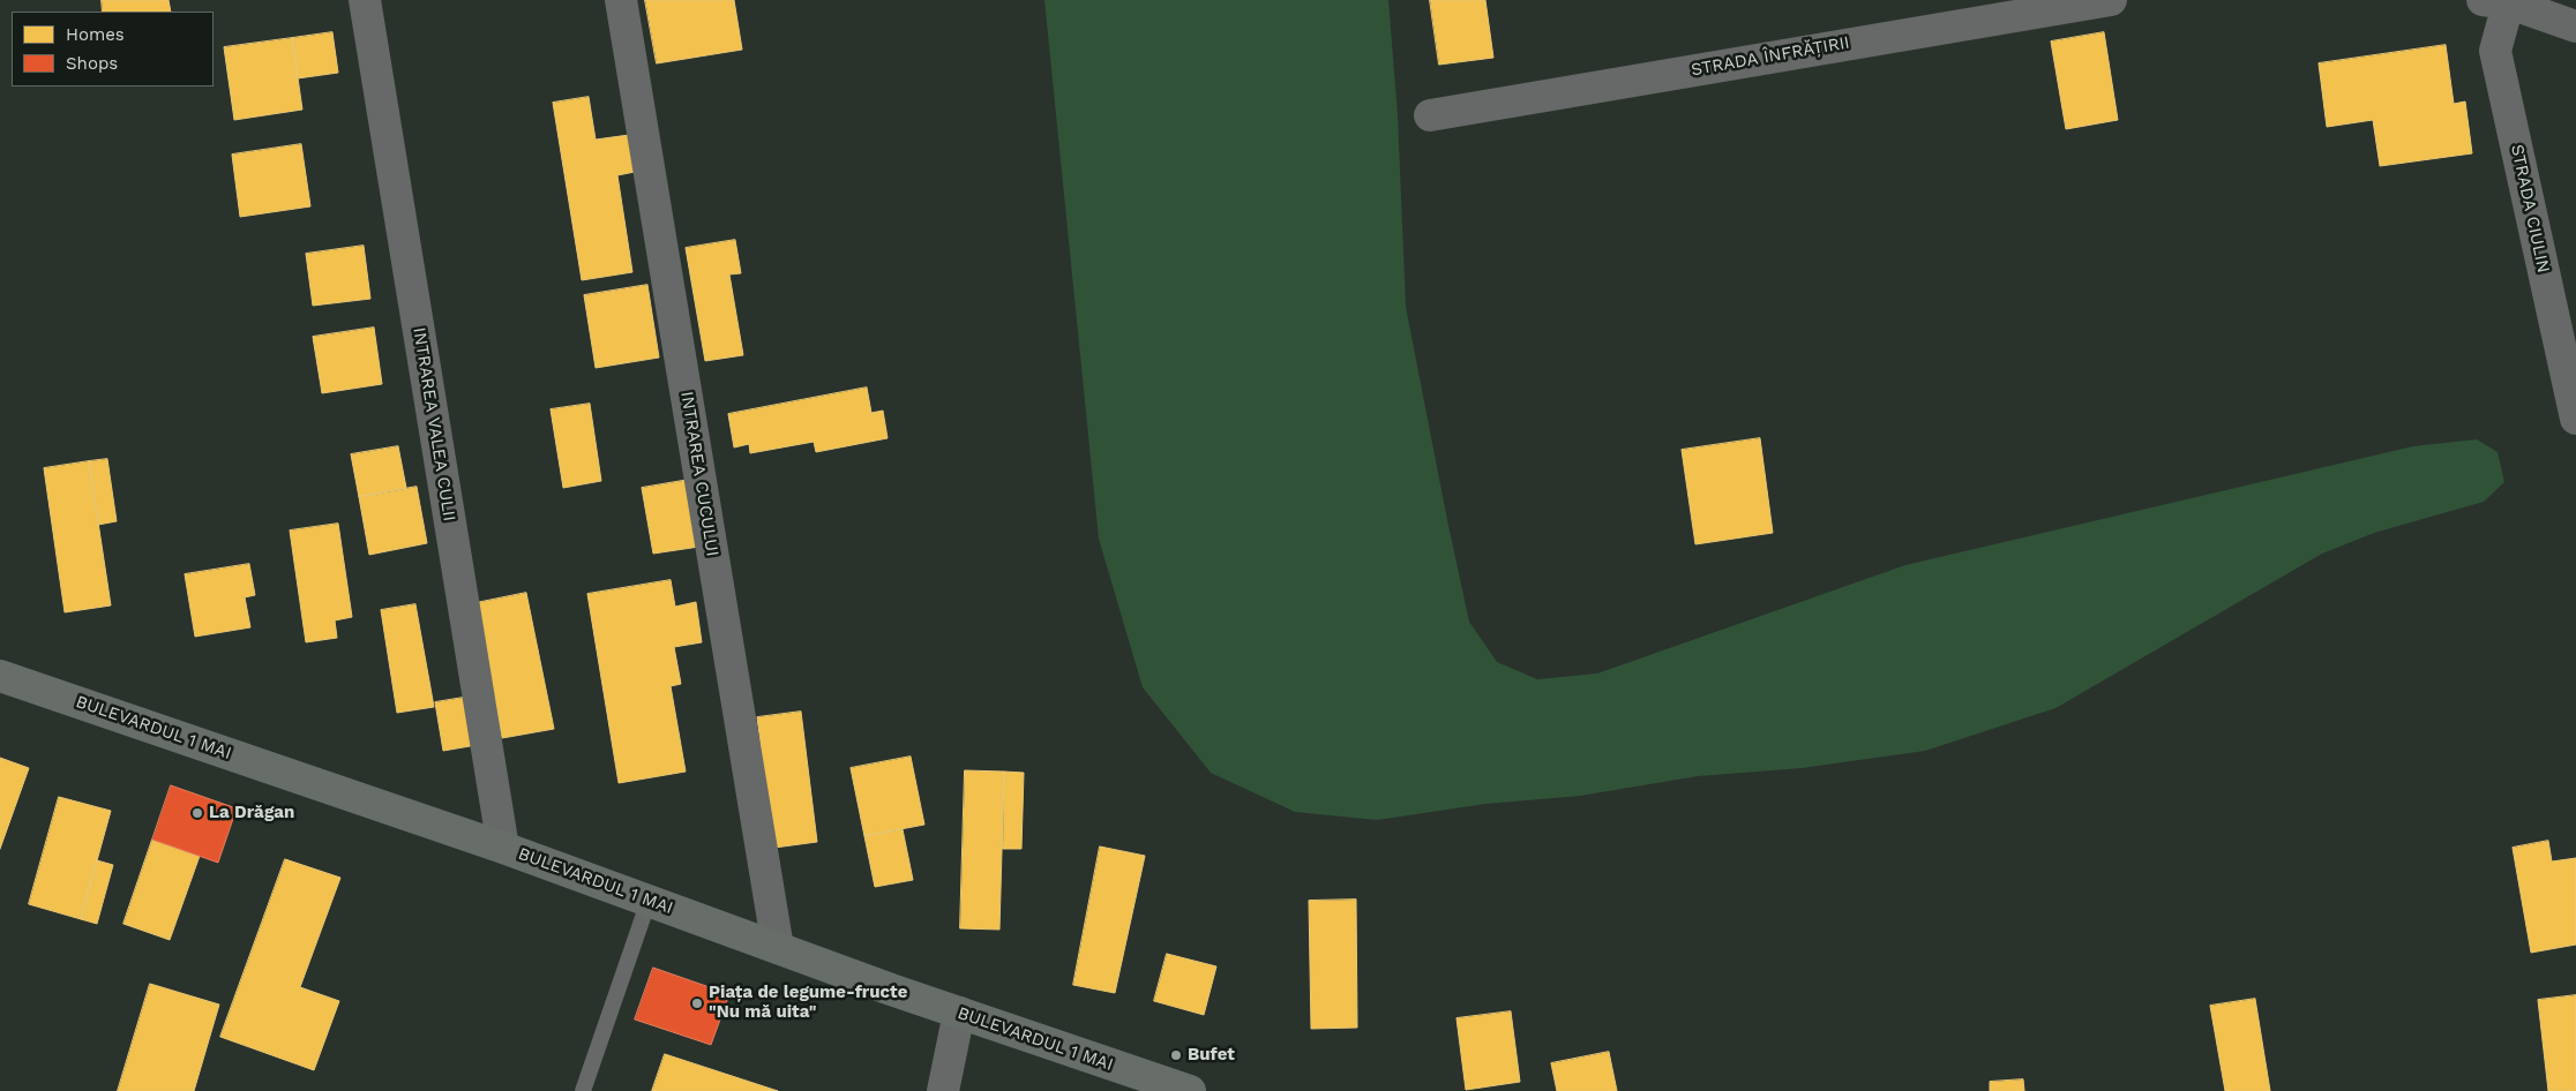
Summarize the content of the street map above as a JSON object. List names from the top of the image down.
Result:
{
  "streets": {
    "main road": ["BULEVARDUL 1 MAI"],
    "street": [
      "STRADA ÎNFRĂȚIRII",
      "STRADA CIULIN",
      "INTRAREA VALEA CULII",
      "INTRAREA CUCULUI"
    ]
  },
  "crossings": [
    ["INTRAREA VALEA CULII", "BULEVARDUL 1 MAI"],
    ["INTRAREA CUCULUI", "BULEVARDUL 1 MAI"]
  ],
  "places": ["La Drăgan", "Piața de legume-fructe \"Nu mă uita\"", "Bufet"],
  "legend": ["Homes", "Shops"]
}
